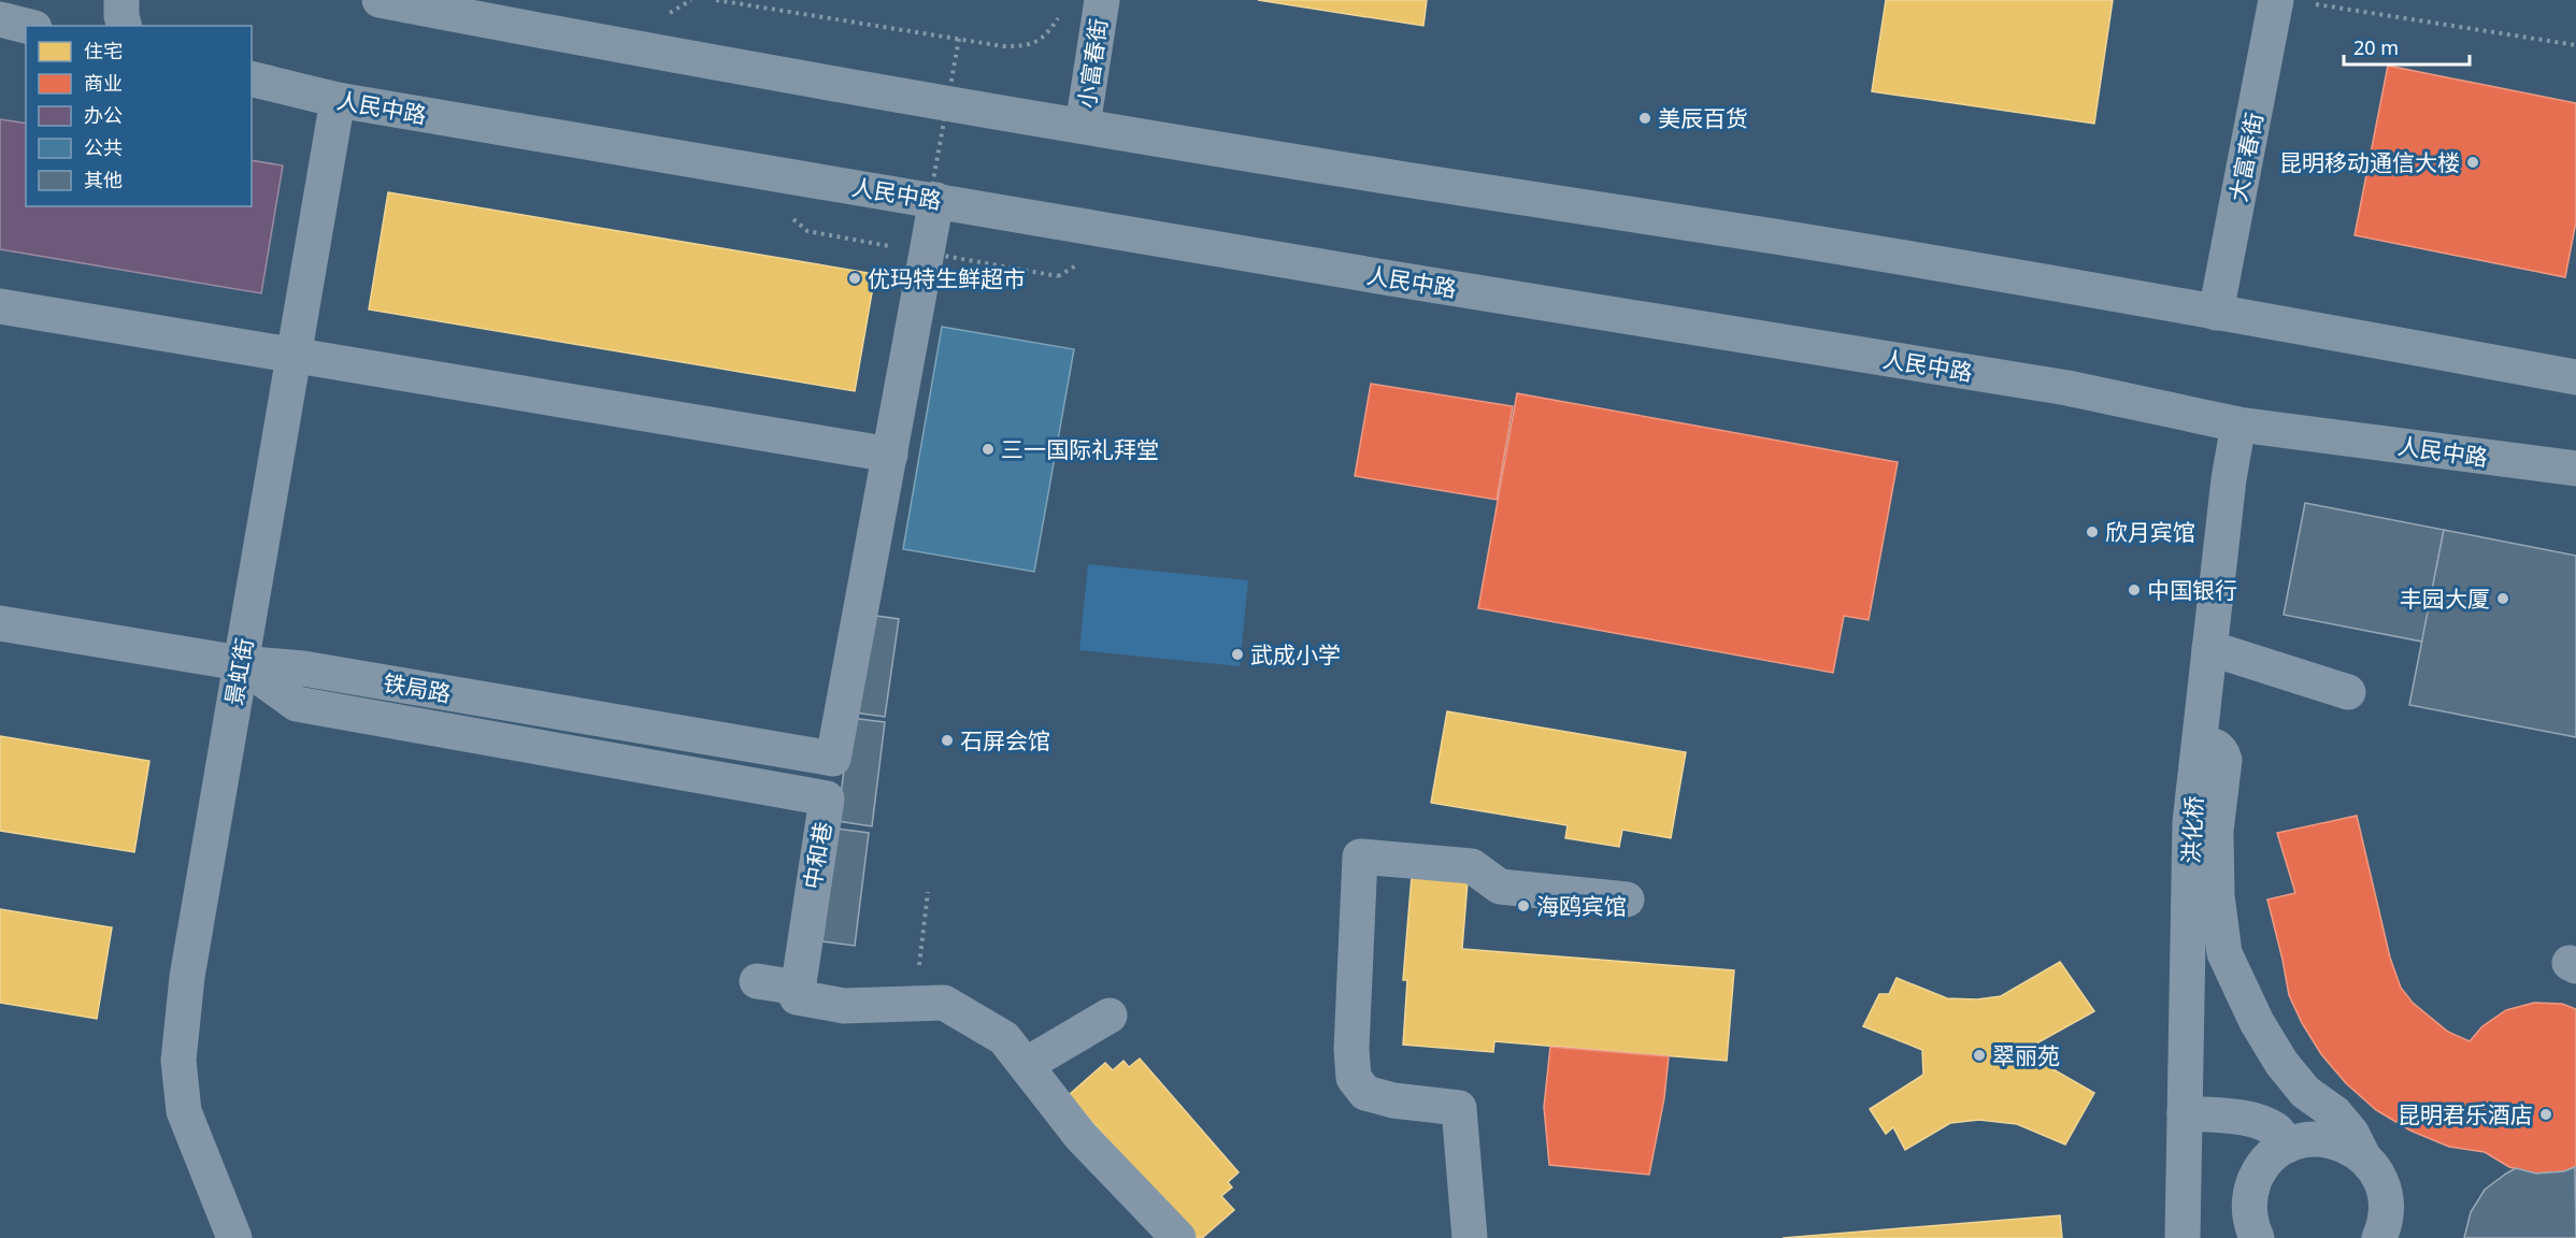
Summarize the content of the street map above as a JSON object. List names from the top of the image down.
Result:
{
  "streets": {
    "main road": ["人民中路"],
    "street": [
      "小富春街",
      "大富春街",
      "景虹街",
      "铁局路",
      "洪化桥",
      "中和巷"
    ]
  },
  "crossings": [
    ["人民中路", "景虹街"],
    ["人民中路", "洪化桥"],
    ["景虹街", "铁局路"],
    ["景虹街", "中和巷"],
    ["铁局路", "中和巷"]
  ],
  "places": [
    "美辰百货",
    "昆明移动通信大楼",
    "优玛特生鲜超市",
    "三一国际礼拜堂",
    "欣月宾馆",
    "中国银行",
    "丰园大厦",
    "武成小学",
    "石屏会馆",
    "海鸥宾馆",
    "翠丽苑",
    "昆明君乐酒店"
  ],
  "legend": [
    "住宅",
    "商业",
    "办公",
    "公共",
    "其他"
  ],
  "scale_bar": "20 m"
}
